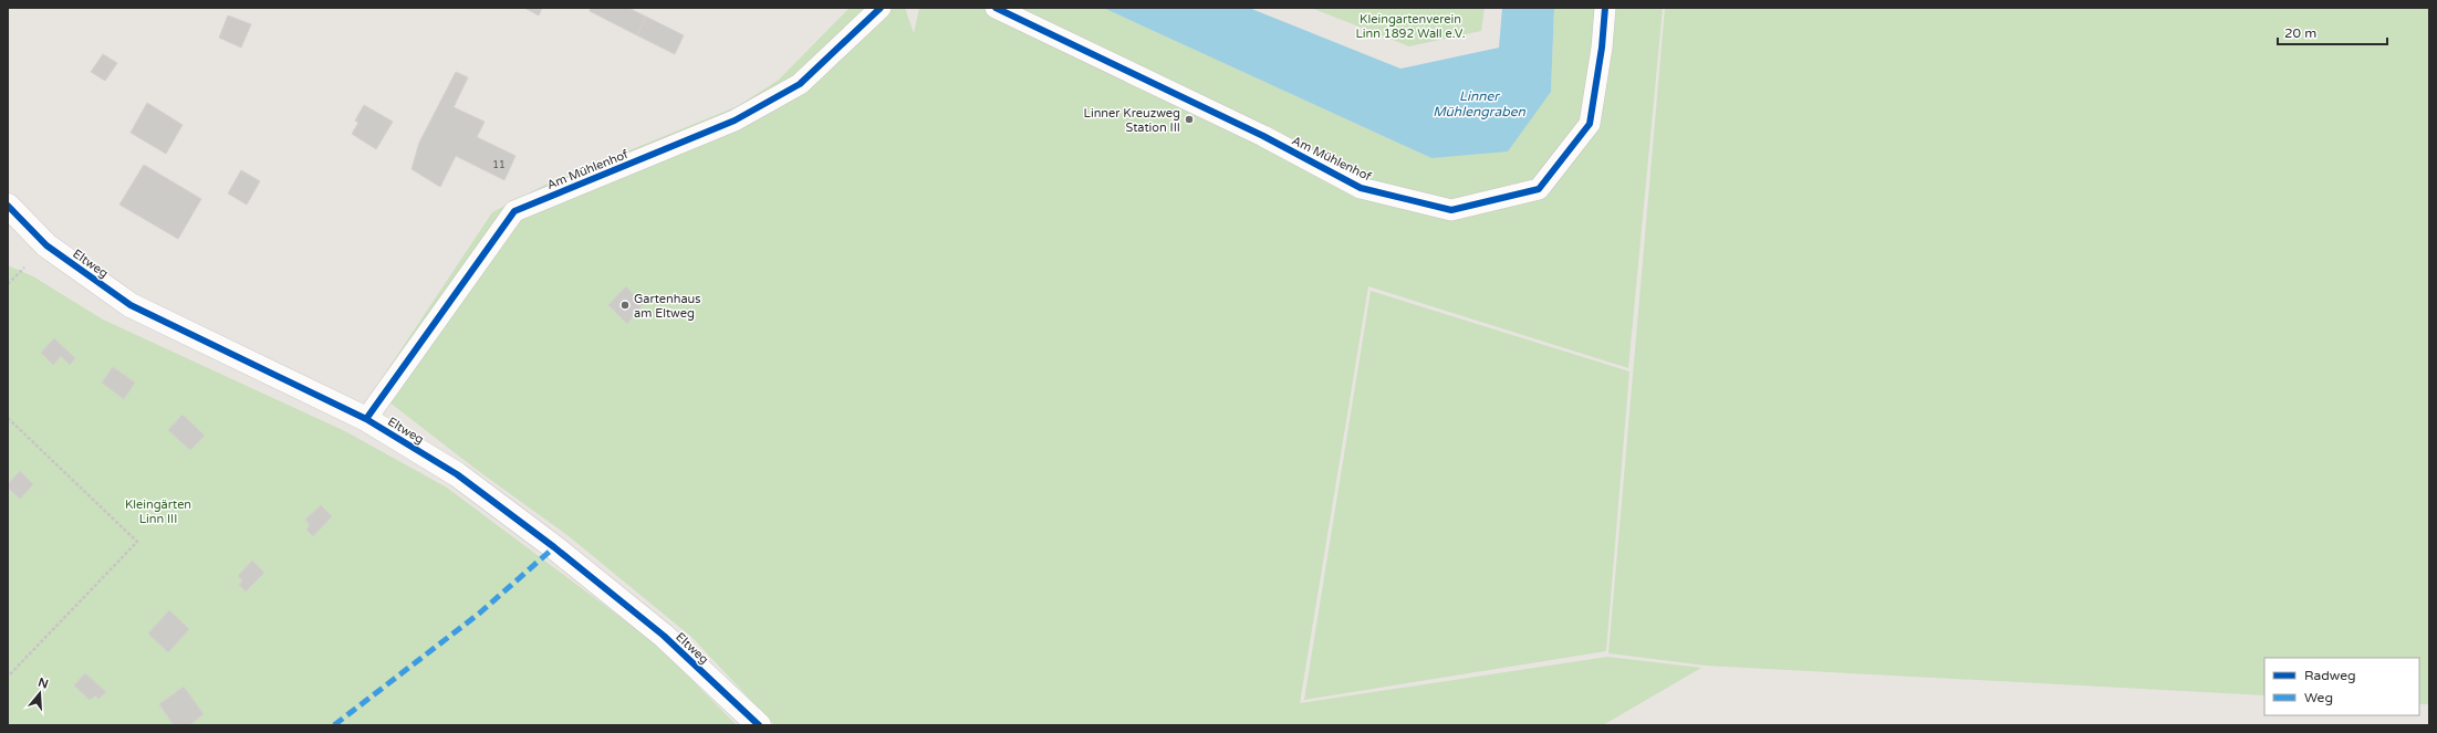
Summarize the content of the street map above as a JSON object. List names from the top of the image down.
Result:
{
  "streets": {
    "street": ["Eltweg"],
    "lane": ["Am Mühlenhof"]
  },
  "crossings": [
    ["Am Mühlenhof", "Eltweg"]
  ],
  "water": ["Linner Mühlengraben"],
  "parks": ["Kleingartenverein Linn 1892 Wall e.V.", "Kleingärten Linn III"],
  "places": ["Linner Kreuzweg Station III", "Gartenhaus am Eltweg"],
  "house_numbers": ["11"],
  "legend": ["Radweg", "Weg"],
  "scale_bar": "20 m",
  "north": "top"
}
